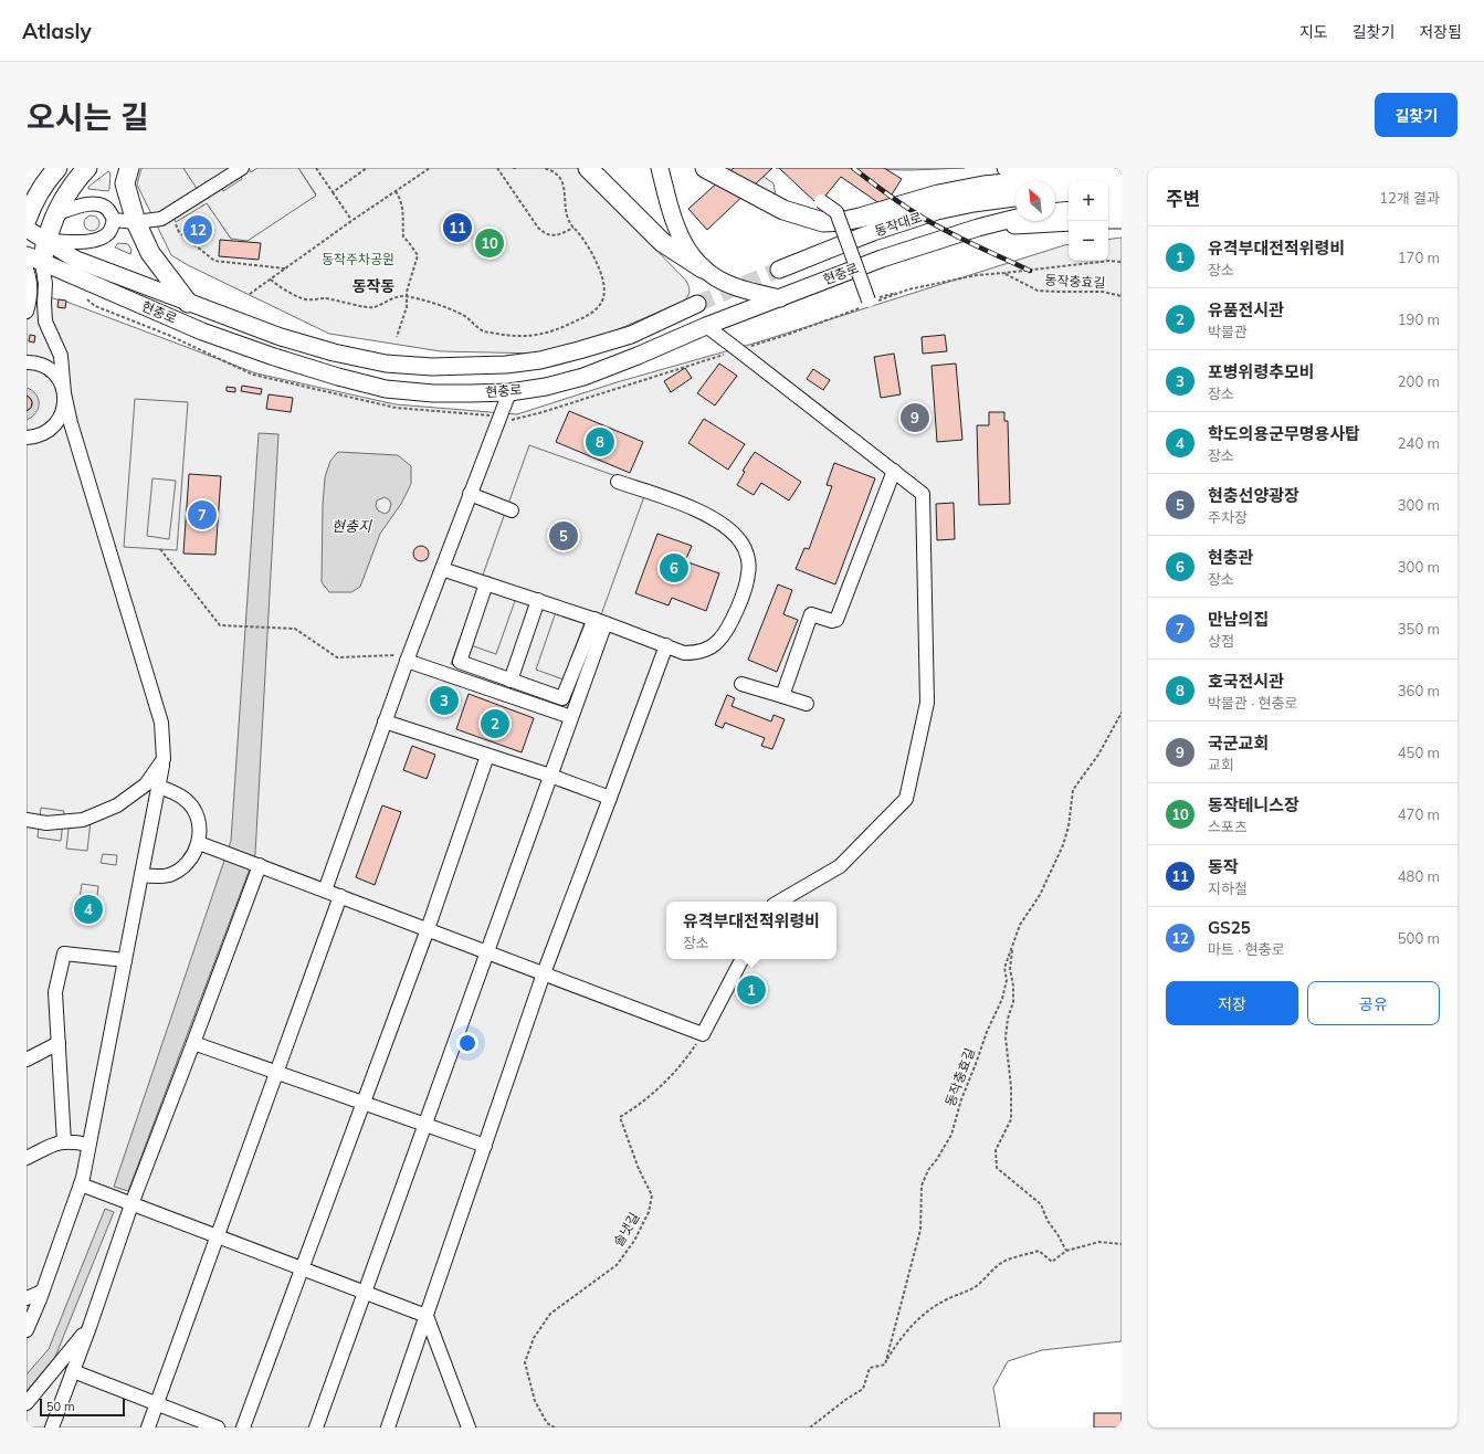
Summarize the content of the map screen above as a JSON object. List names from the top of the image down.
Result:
{
  "streets": {
    "main road": ["동작대로", "현충로"],
    "path": ["동작충효길", "솔냇길"]
  },
  "districts": ["동작동"],
  "water": ["현충지"],
  "parks": ["동작주차공원"],
  "scale_bar": "50 m",
  "north": "top left",
  "page": {
    "header": "Atlasly",
    "nav": ["지도", "길찾기", "저장됨"],
    "title": "오시는 길",
    "buttons": [
      "길찾기",
      ["저장", "공유"]
    ],
    "heading": ["주변", "12개 결과"],
    "map_buttons": ["+", "−"],
    "pins": [
      "11",
      "12",
      "10",
      "9",
      "8",
      "7",
      "5",
      "6",
      "3",
      "2",
      "4",
      "1"
    ],
    "list": [
      {
        "mark": "1",
        "name": "유격부대전적위령비",
        "note": "장소",
        "value": "170 m"
      },
      {
        "mark": "2",
        "name": "유품전시관",
        "note": "박물관",
        "value": "190 m"
      },
      {
        "mark": "3",
        "name": "포병위령추모비",
        "note": "장소",
        "value": "200 m"
      },
      {
        "mark": "4",
        "name": "학도의용군무명용사탑",
        "note": "장소",
        "value": "240 m"
      },
      {
        "mark": "5",
        "name": "현충선양광장",
        "note": "주차장",
        "value": "300 m"
      },
      {
        "mark": "6",
        "name": "현충관",
        "note": "장소",
        "value": "300 m"
      },
      {
        "mark": "7",
        "name": "만남의집",
        "note": "상점",
        "value": "350 m"
      },
      {
        "mark": "8",
        "name": "호국전시관",
        "note": "박물관 · 현충로",
        "value": "360 m"
      },
      {
        "mark": "9",
        "name": "국군교회",
        "note": "교회",
        "value": "450 m"
      },
      {
        "mark": "10",
        "name": "동작테니스장",
        "note": "스포츠",
        "value": "470 m"
      },
      {
        "mark": "11",
        "name": "동작",
        "note": "지하철",
        "value": "480 m"
      },
      {
        "mark": "12",
        "name": "GS25",
        "note": "마트 · 현충로",
        "value": "500 m"
      }
    ],
    "popup": ["유격부대전적위령비", "장소"],
    "scale": "50 m"
  }
}
